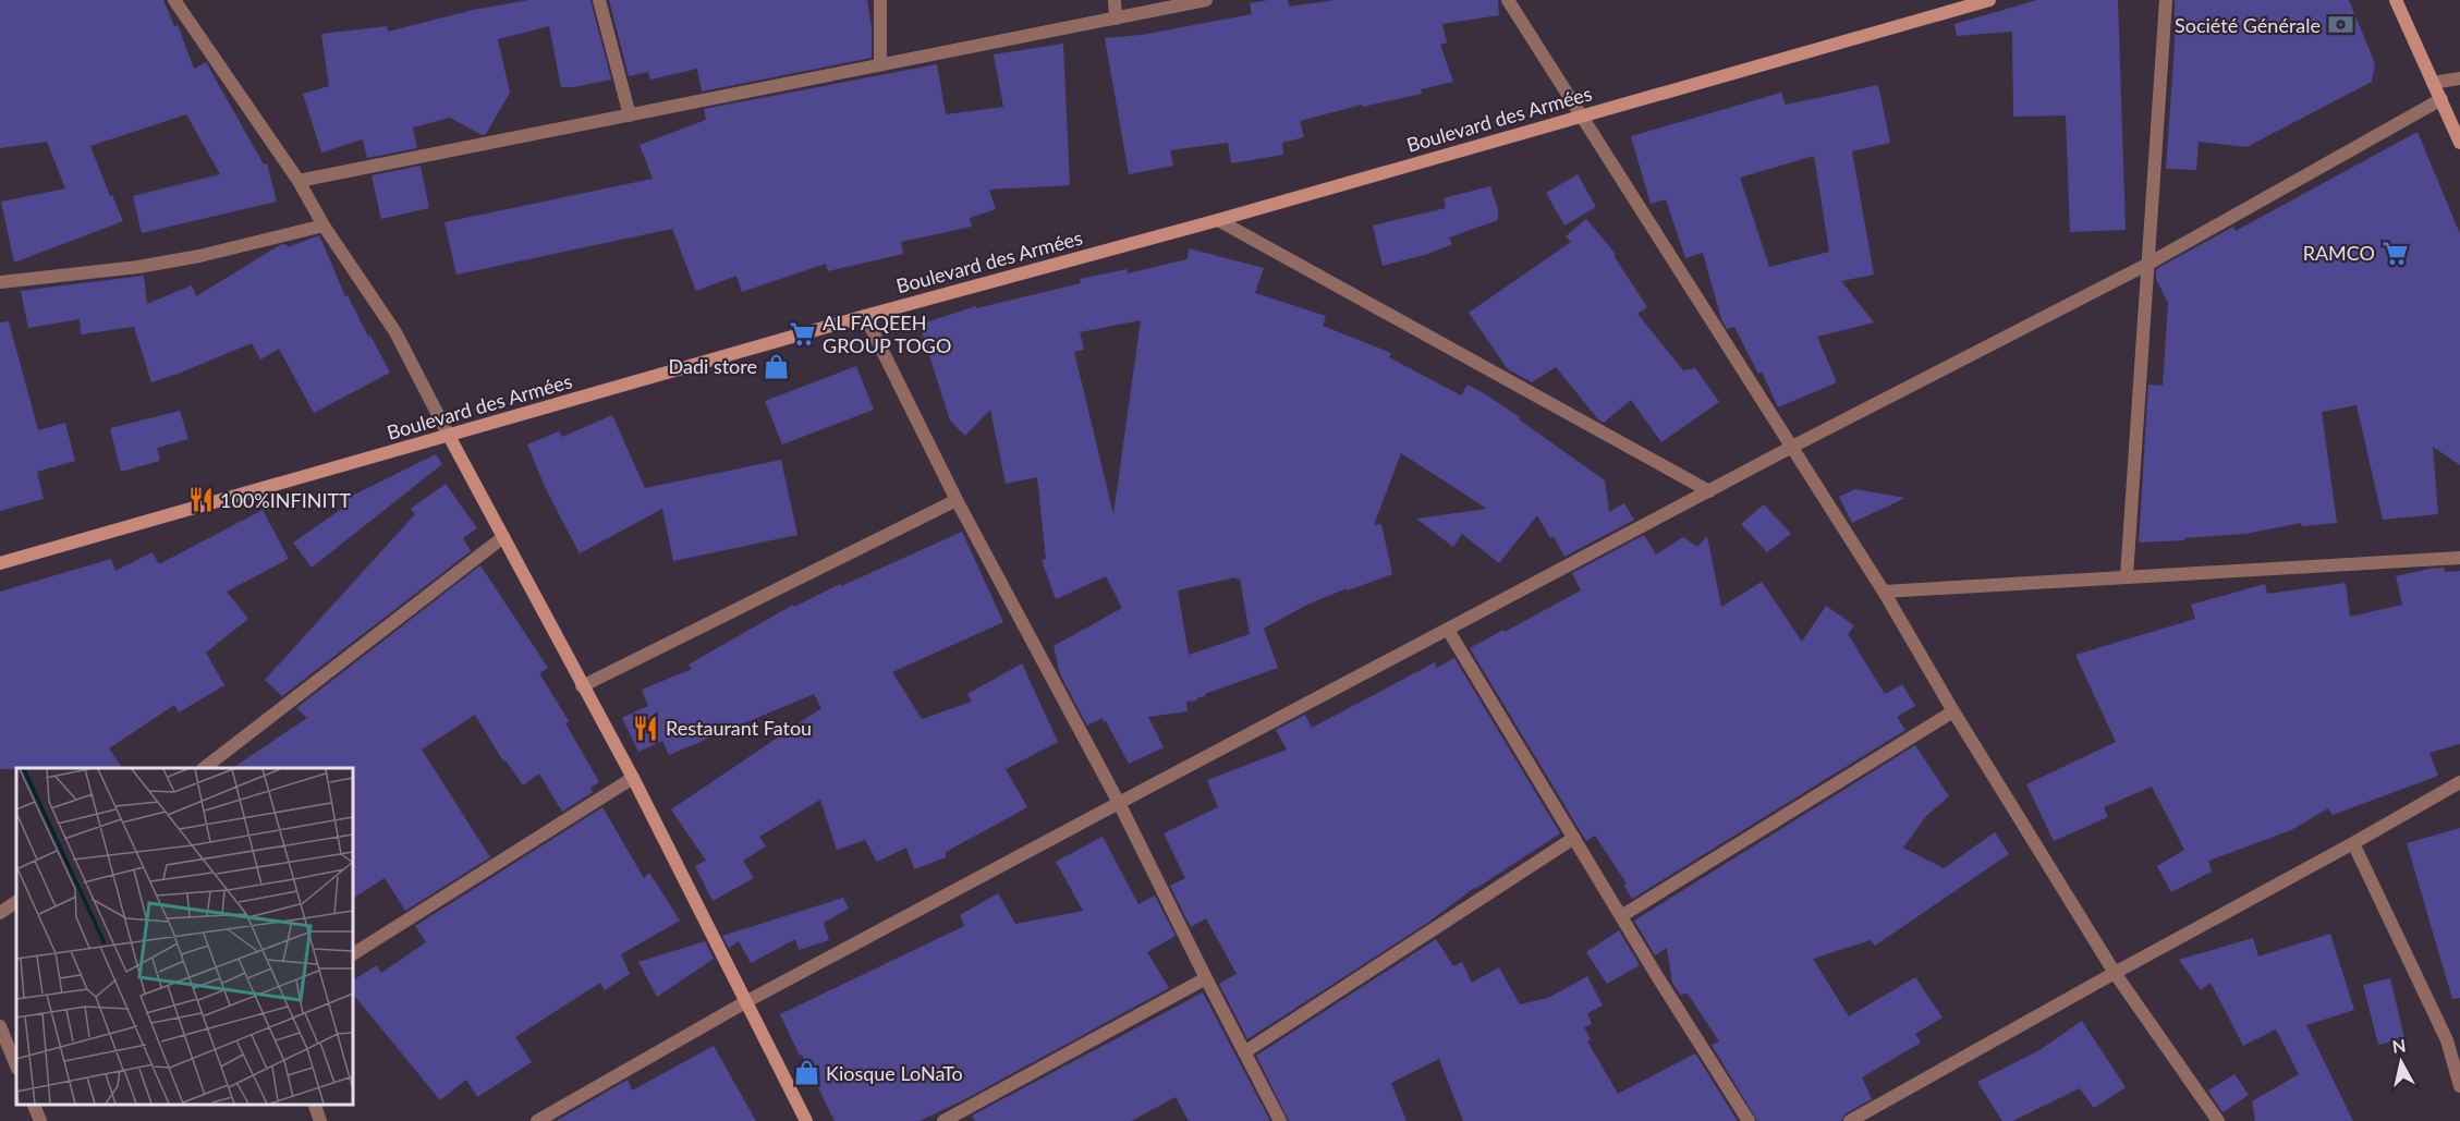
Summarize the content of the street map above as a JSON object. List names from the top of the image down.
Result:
{
  "streets": {
    "main road": ["Boulevard des Armées"]
  },
  "places": {
    "bank": ["Société Générale"],
    "supermarket": ["RAMCO", "AL FAQEEH GROUP TOGO"],
    "shop": ["Dadi store", "Kiosque LoNaTo"],
    "restaurant": ["100%INFINITT", "Restaurant Fatou"]
  },
  "north": "top"
}
